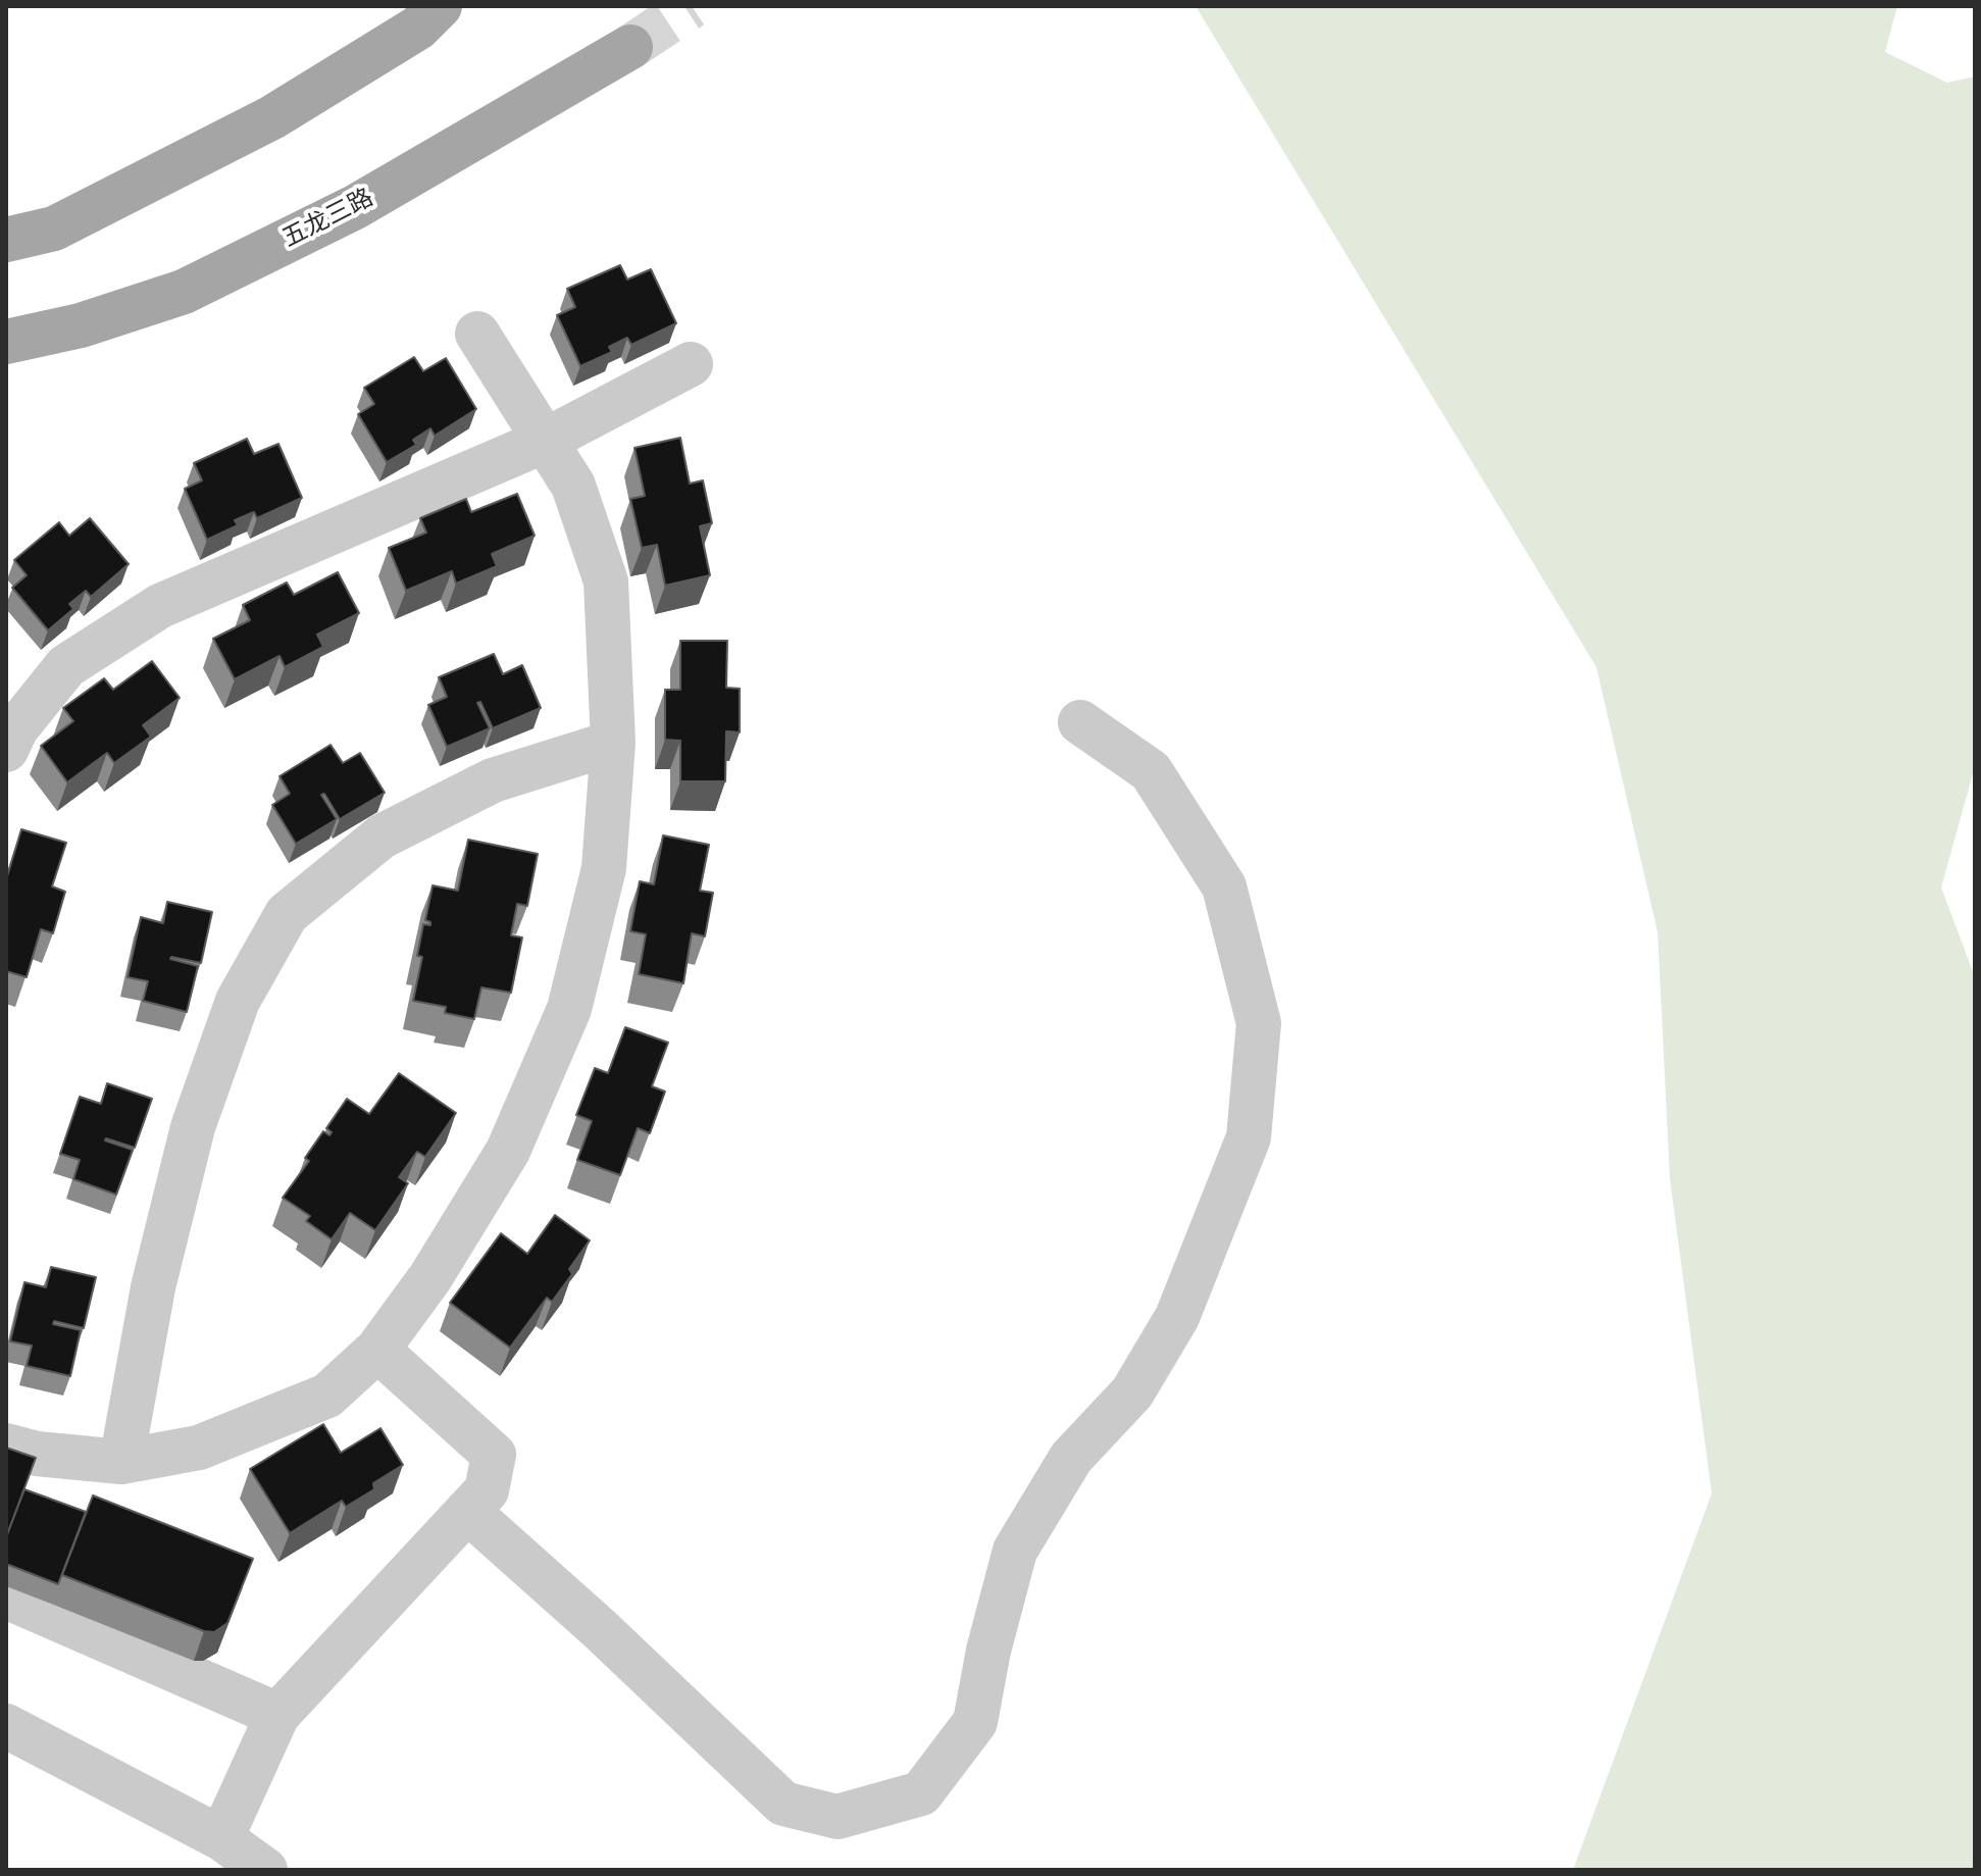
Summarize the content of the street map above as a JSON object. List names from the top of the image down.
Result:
{
  "streets": {
    "main road": ["五龙三路"]
  }
}
